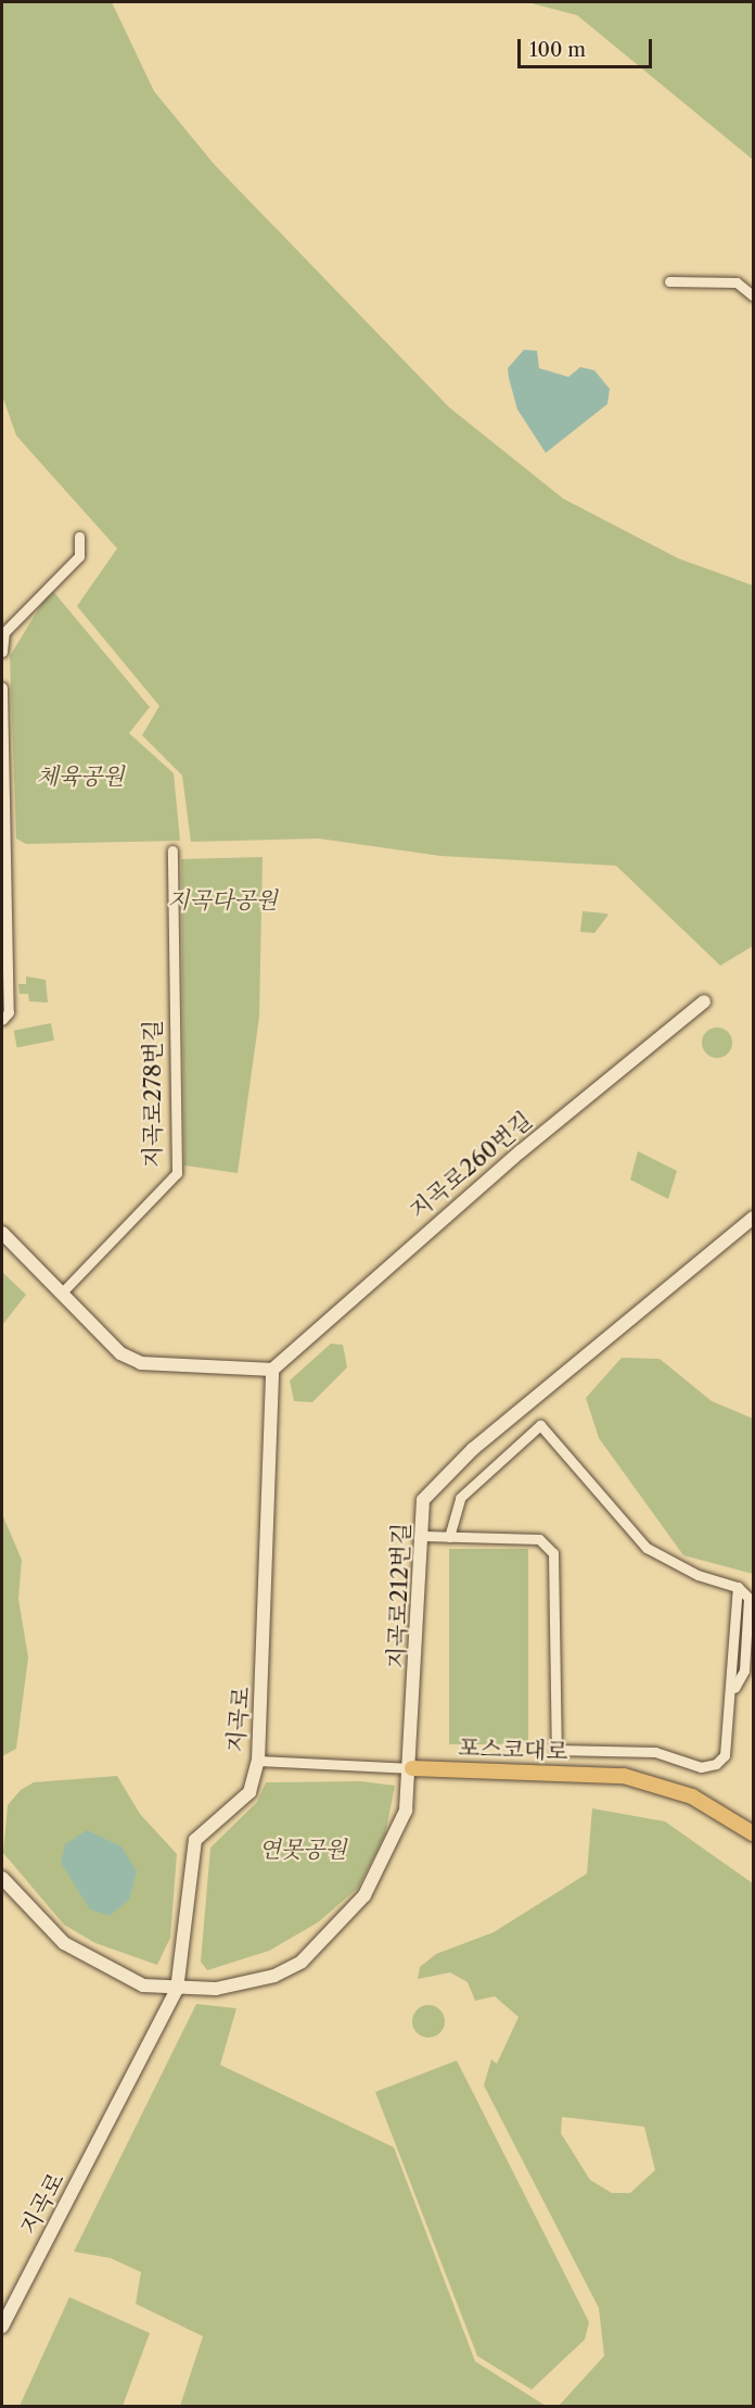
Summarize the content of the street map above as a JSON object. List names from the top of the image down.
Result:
{
  "streets": {
    "main road": [
      "지곡로260번길",
      "지곡로212번길",
      "지곡로",
      "포스코대로"
    ],
    "street": ["지곡로278번길"]
  },
  "crossings": [
    ["지곡로260번길", "지곡로"],
    ["지곡로212번길", "지곡로"],
    ["지곡로212번길", "포스코대로"],
    ["지곡로", "포스코대로"]
  ],
  "parks": ["체육공원", "지곡다공원", "연못공원"],
  "scale_bar": "100 m"
}
